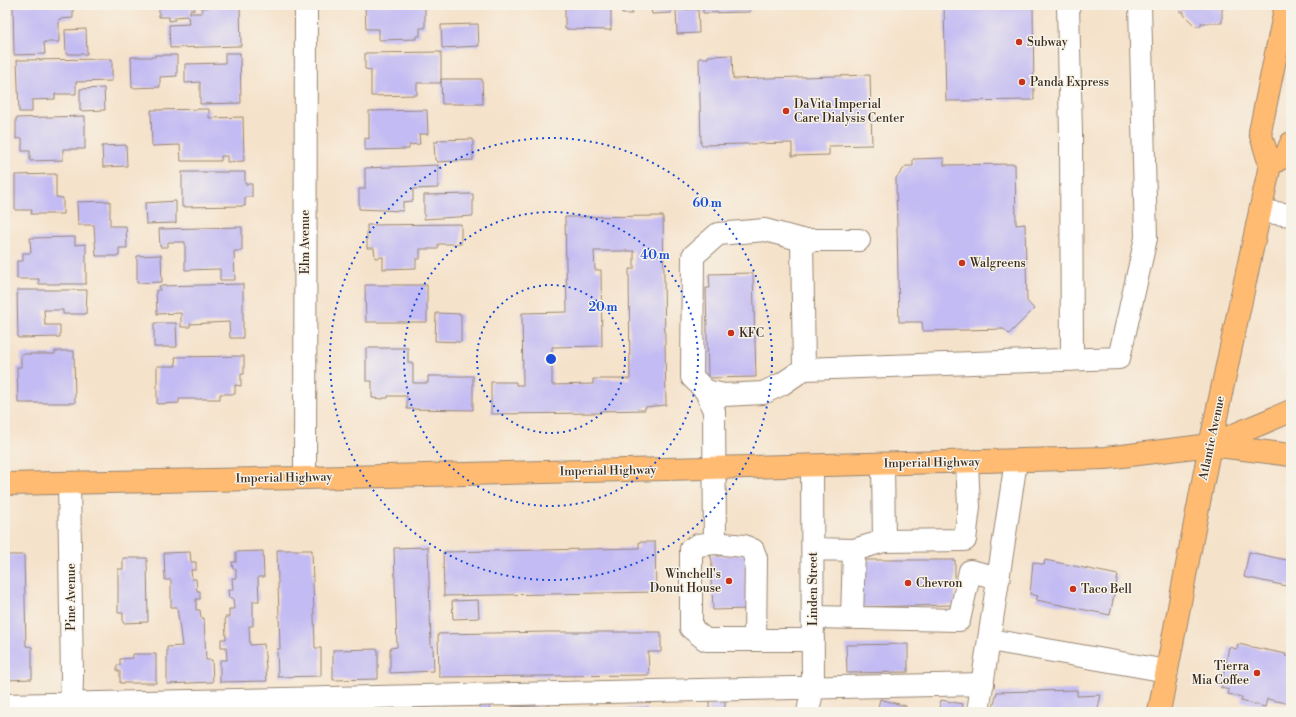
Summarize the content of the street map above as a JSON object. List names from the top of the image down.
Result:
{
  "streets": {
    "main road": ["Atlantic Avenue", "Imperial Highway"],
    "street": ["Elm Avenue", "Linden Street", "Pine Avenue"]
  },
  "crossings": [
    ["Elm Avenue", "Imperial Highway"],
    ["Atlantic Avenue", "Imperial Highway"],
    ["Imperial Highway", "Linden Street"],
    ["Imperial Highway", "Pine Avenue"]
  ],
  "places": [
    "Subway",
    "Panda Express",
    "DaVita Imperial Care Dialysis Center",
    "Walgreens",
    "KFC",
    "Winchell's Donut House",
    "Chevron",
    "Taco Bell",
    "Tierra Mia Coffee"
  ],
  "rings": ["60 m", "40 m", "20 m"]
}
